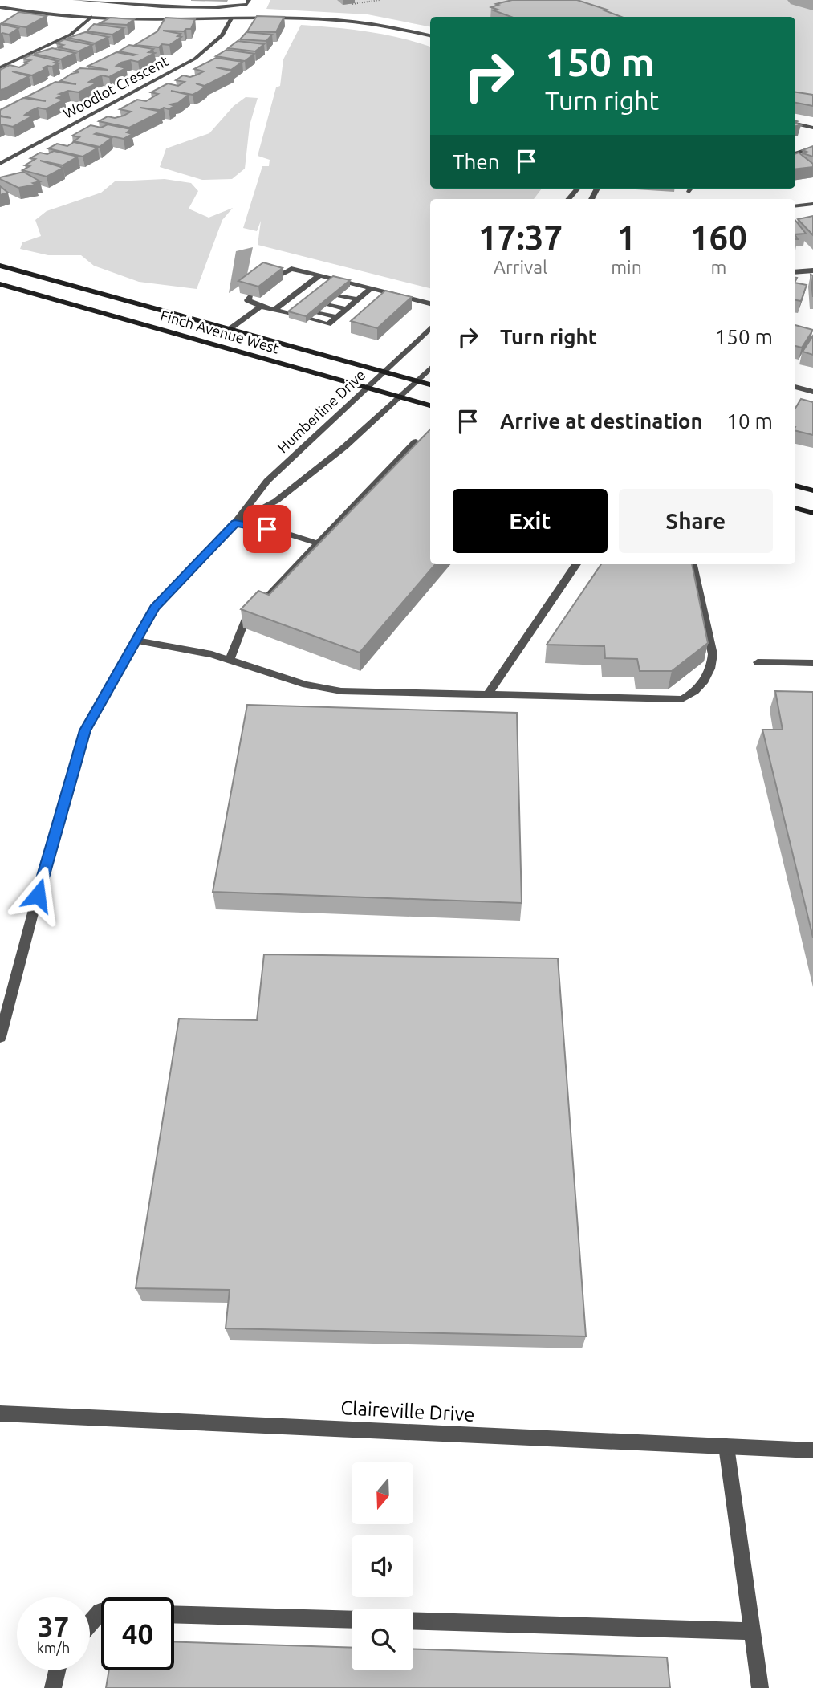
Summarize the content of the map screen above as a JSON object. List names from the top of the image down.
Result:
{
  "streets": {
    "main road": ["Finch Avenue West"],
    "street": ["Woodlot Crescent", "Humberline Drive", "Claireville Drive"]
  },
  "crossings": [
    ["Finch Avenue West", "Humberline Drive"]
  ],
  "north": "bottom",
  "page": {
    "turn": ["150 m", "Turn right"],
    "then": "Then",
    "eta": [
      "17:37",
      "Arrival",
      "1",
      "min",
      "160",
      "m"
    ],
    "list": [
      {
        "name": "Turn right",
        "value": "150 m"
      },
      {
        "name": "Arrive at destination",
        "value": "10 m"
      }
    ],
    "buttons": ["Exit", "Share"],
    "speed": "37 km/h",
    "limit": "40"
  }
}
